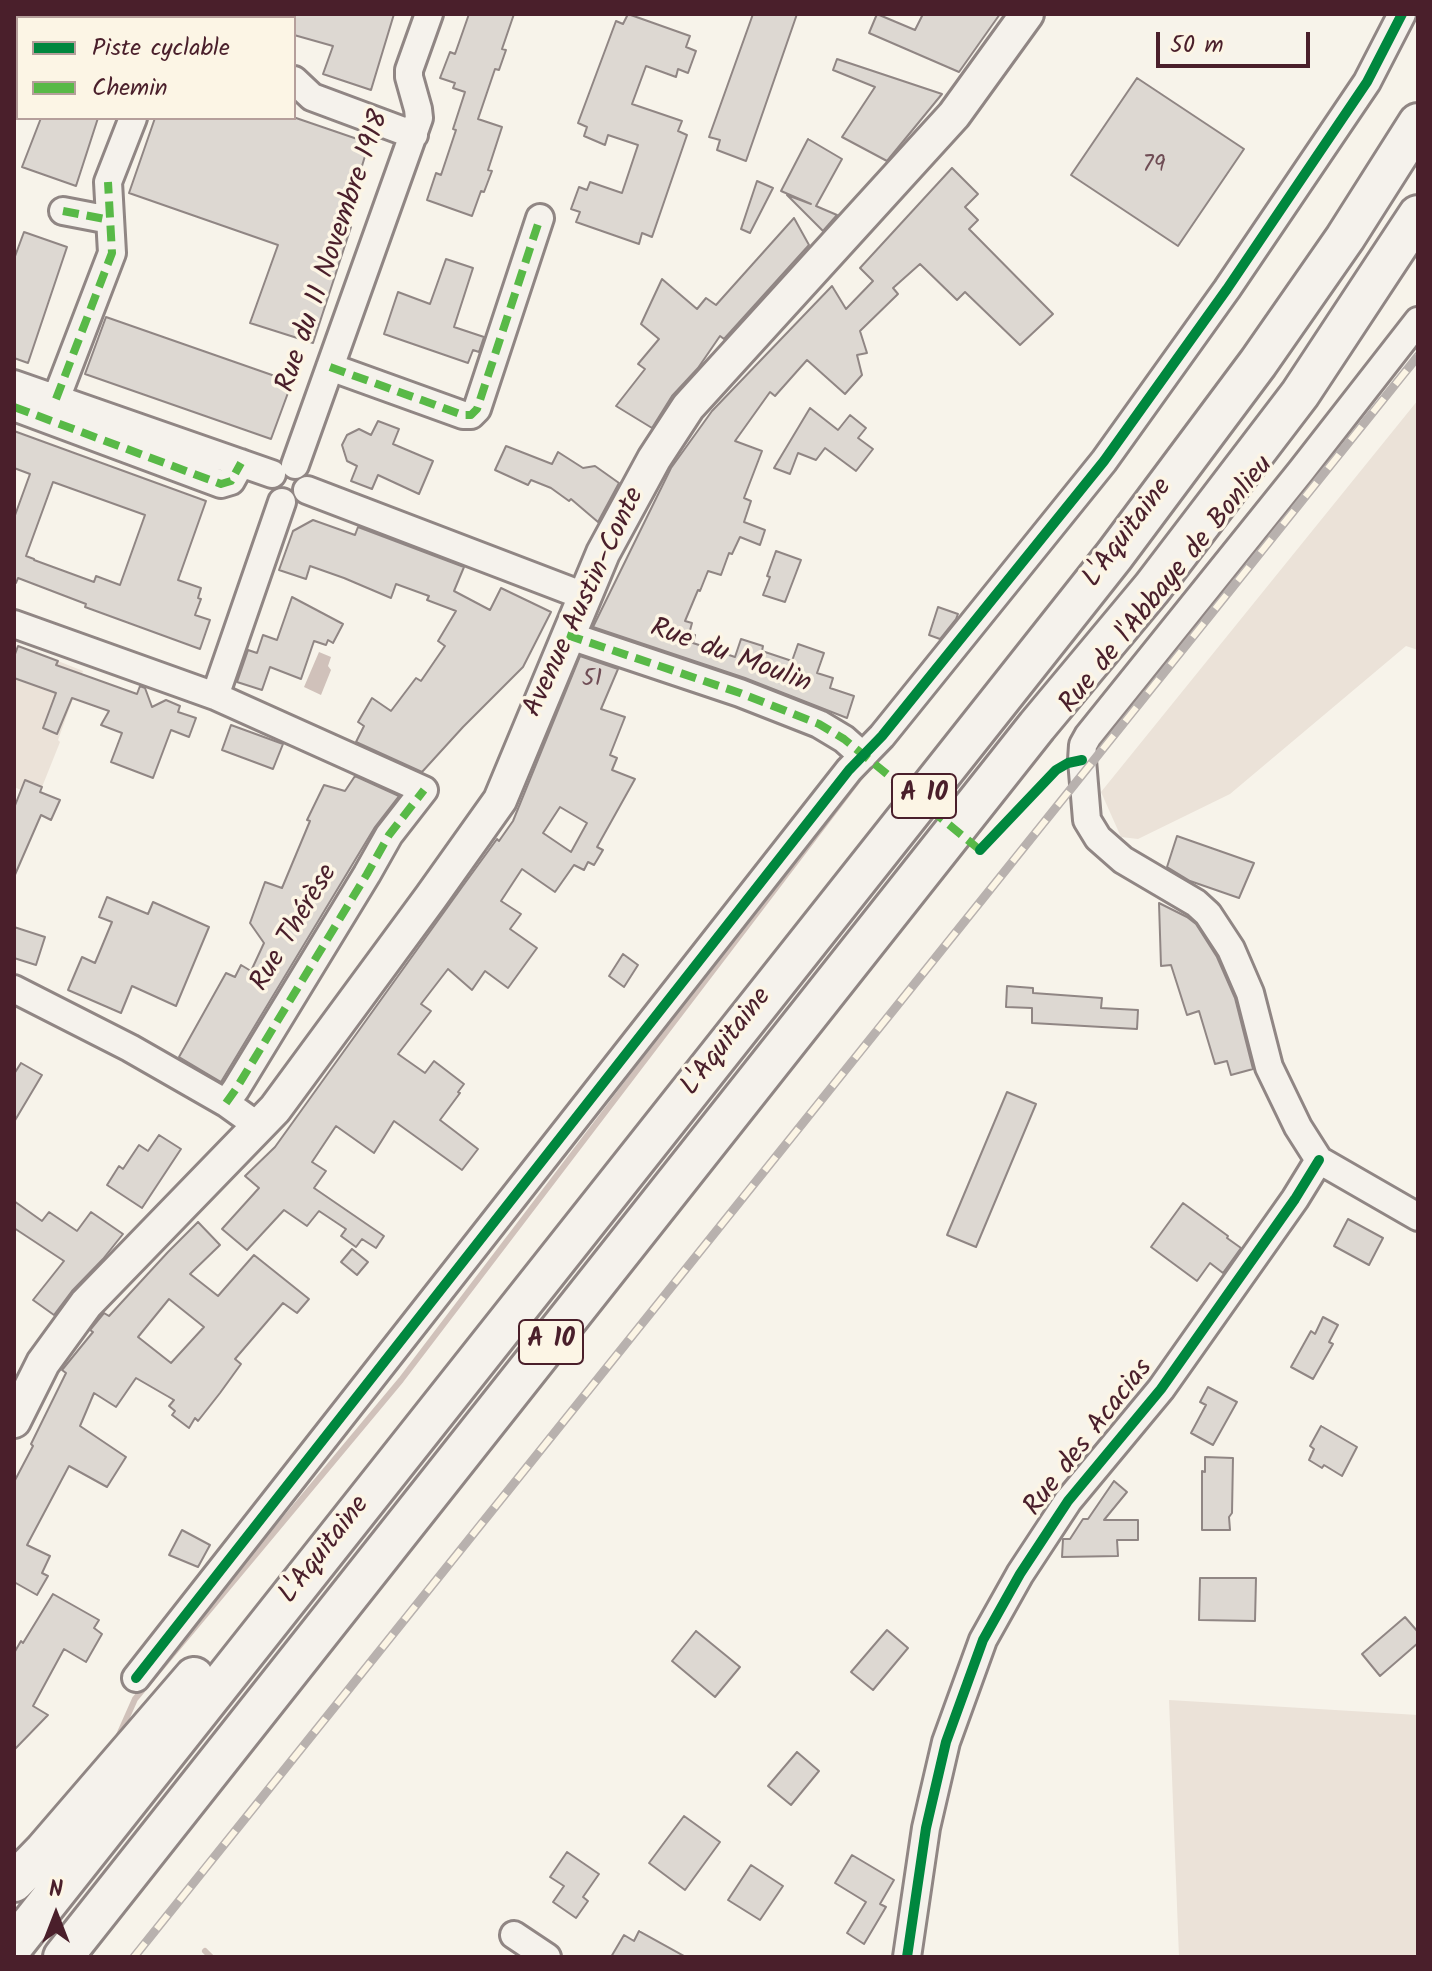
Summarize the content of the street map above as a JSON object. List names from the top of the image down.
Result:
{
  "streets": {
    "highway": ["L'Aquitaine", "A 10"],
    "main road": ["Avenue Austin-Conte"],
    "street": [
      "Rue du 11 Novembre 1918",
      "Rue de l'Abbaye de Bonlieu",
      "Rue du Moulin",
      "Rue Thérèse",
      "Rue des Acacias"
    ]
  },
  "crossings": [
    ["Rue de l'Abbaye de Bonlieu", "Rue des Acacias"],
    ["Avenue Austin-Conte", "Rue du Moulin"]
  ],
  "house_numbers": ["79", "51"],
  "legend": ["Piste cyclable", "Chemin"],
  "scale_bar": "50 m",
  "north": "top"
}
